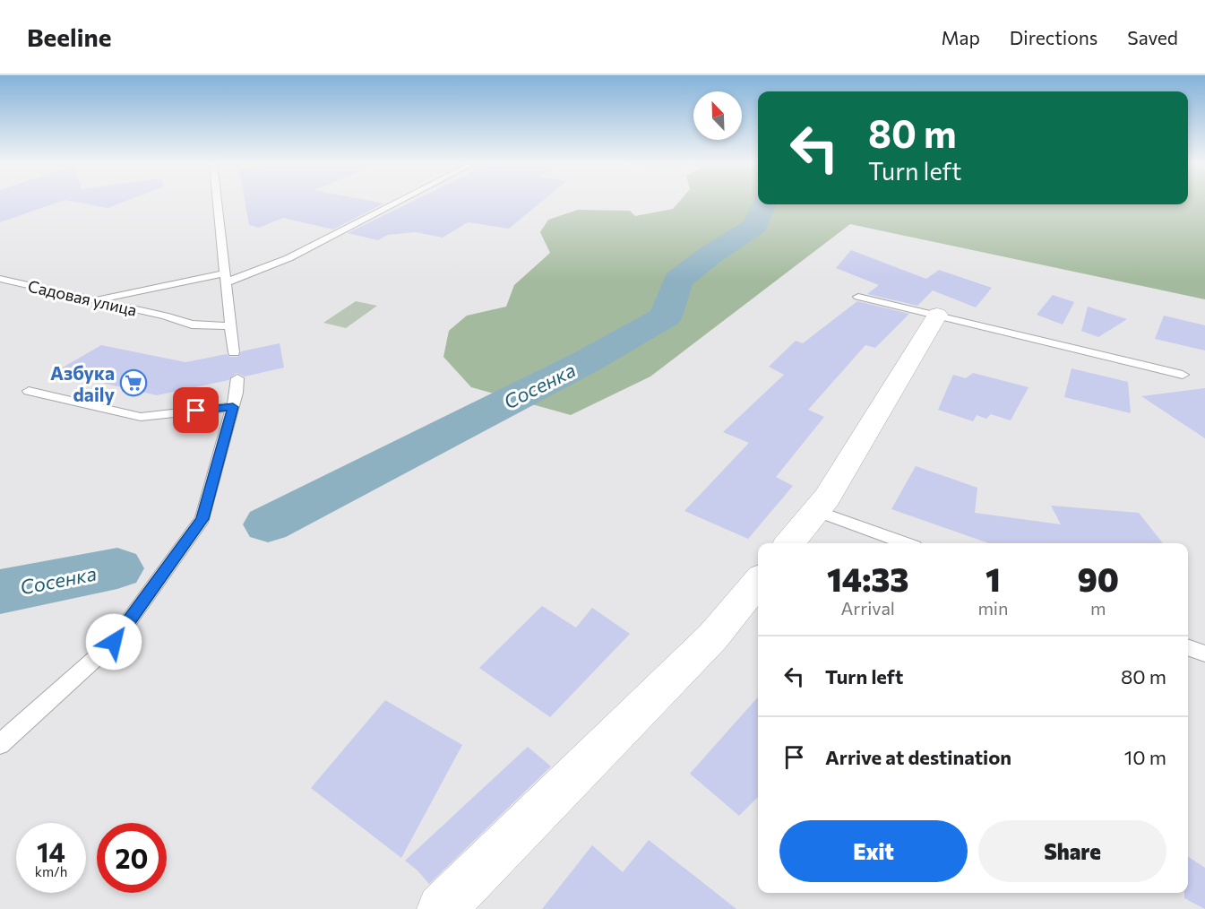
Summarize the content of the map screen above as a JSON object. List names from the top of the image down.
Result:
{
  "streets": {
    "lane": ["Садовая улица"]
  },
  "water": ["Сосенка"],
  "places": {
    "supermarket": ["Азбука daily"]
  },
  "north": "top left",
  "page": {
    "header": "Beeline",
    "nav": ["Map", "Directions", "Saved"],
    "turn": ["80 m", "Turn left"],
    "eta": [
      "14:33",
      "Arrival",
      "1",
      "min",
      "90",
      "m"
    ],
    "list": [
      {
        "name": "Turn left",
        "value": "80 m"
      },
      {
        "name": "Arrive at destination",
        "value": "10 m"
      }
    ],
    "buttons": ["Exit", "Share"],
    "speed": "14 km/h",
    "limit": "20"
  }
}
